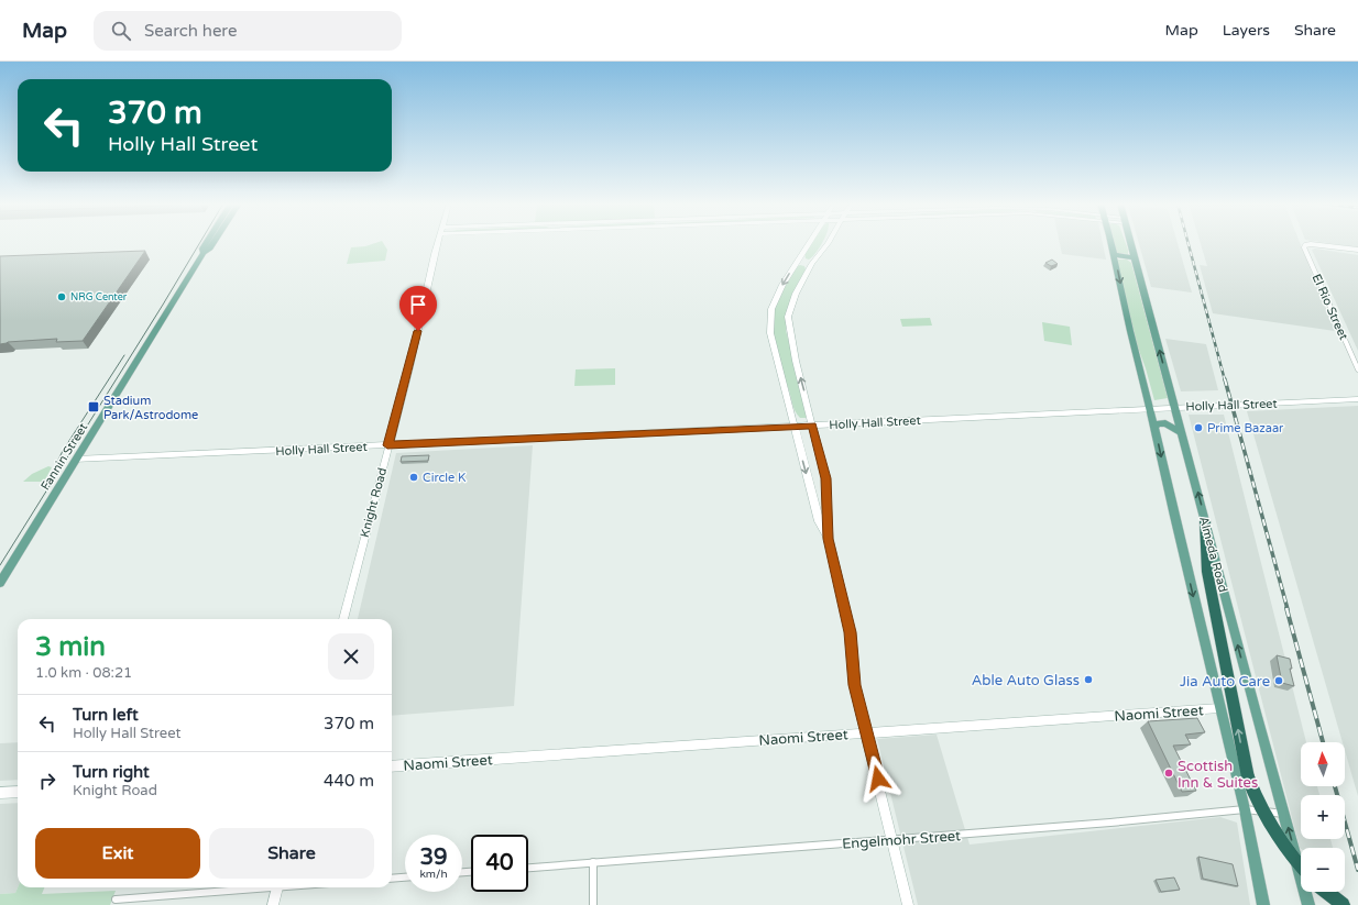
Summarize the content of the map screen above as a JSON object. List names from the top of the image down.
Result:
{
  "streets": {
    "main road": ["Fannin Street", "Almeda Road"],
    "street": [
      "El Rio Street",
      "Holly Hall Street",
      "Knight Road",
      "Naomi Street",
      "Engelmohr Street"
    ]
  },
  "crossings": [
    ["Holly Hall Street", "Fannin Street"],
    ["Holly Hall Street", "Knight Road"],
    ["Holly Hall Street", "Almeda Road"],
    ["Almeda Road", "Engelmohr Street"]
  ],
  "places": {
    "other": [
      "NRG Center",
      "Prime Bazaar",
      "Circle K",
      "Able Auto Glass",
      "Jia Auto Care",
      "Scottish Inn & Suites"
    ],
    "transit": ["Stadium Park/Astrodome"]
  },
  "north": "top",
  "page": {
    "header": "Map",
    "search": "Search here",
    "nav": ["Map", "Layers", "Share"],
    "turn": ["370 m", "Holly Hall Street"],
    "heading": ["3 min", "1.0 km · 08:21"],
    "list": [
      {
        "name": "Turn left",
        "note": "Holly Hall Street",
        "value": "370 m"
      },
      {
        "name": "Turn right",
        "note": "Knight Road",
        "value": "440 m"
      }
    ],
    "map_buttons": ["+", "−"],
    "buttons": ["Exit", "Share"],
    "speed": "39 km/h",
    "limit": "40"
  }
}
